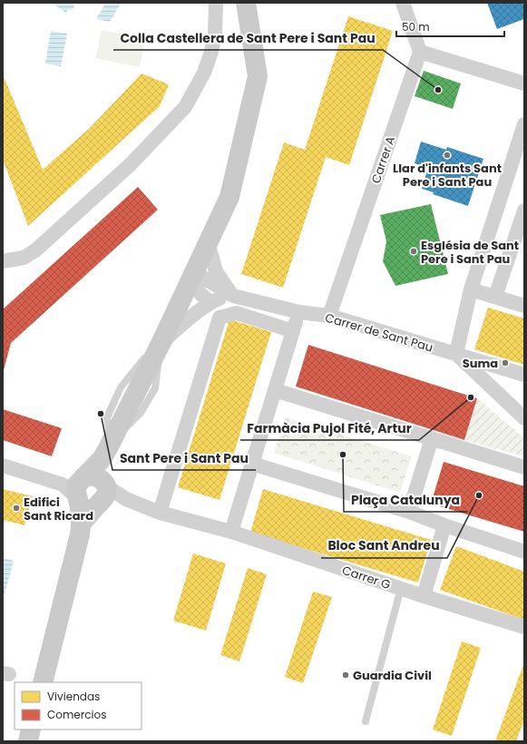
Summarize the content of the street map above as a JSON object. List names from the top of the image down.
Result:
{
  "streets": {
    "street": ["Carrer A", "Carrer de Sant Pau", "Carrer G"]
  },
  "crossings": [
    ["Carrer A", "Carrer de Sant Pau"]
  ],
  "places": [
    "Colla Castellera de Sant Pere i Sant Pau",
    "Llar d'infants Sant Pere i Sant Pau",
    "Església de Sant Pere i Sant Pau",
    "Suma",
    "Farmàcia Pujol Fité, Artur",
    "Sant Pere i Sant Pau",
    "Plaça Catalunya",
    "Bloc Sant Andreu",
    "Edifici Sant Ricard",
    "Guardia Civil"
  ],
  "legend": ["Viviendas", "Comercios"],
  "scale_bar": "50 m"
}
